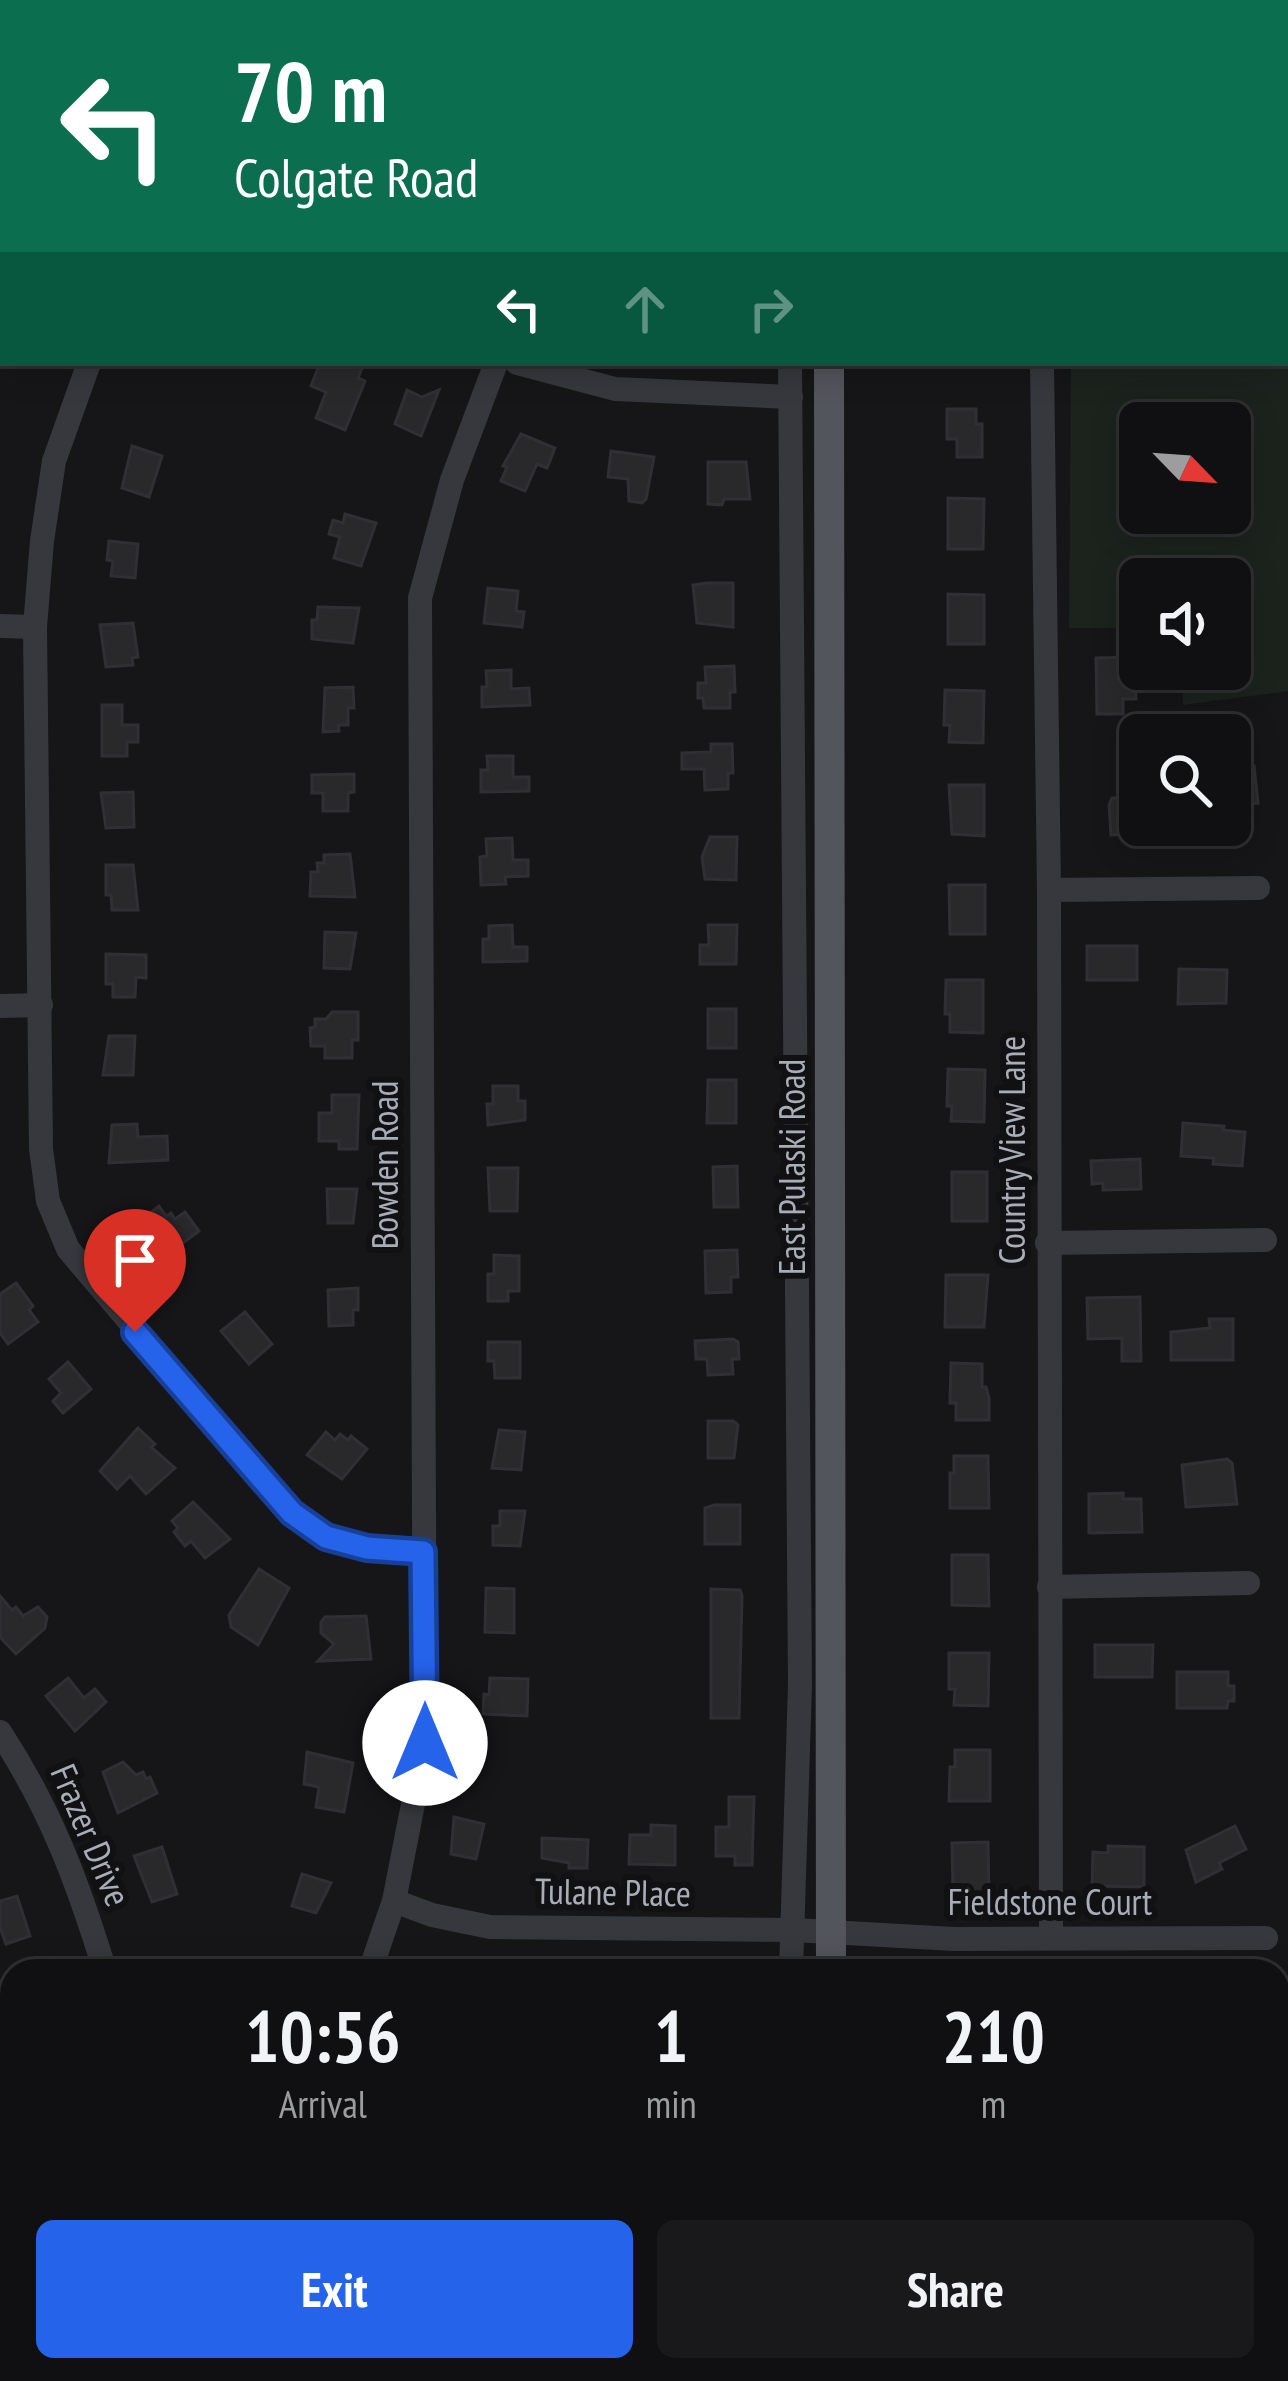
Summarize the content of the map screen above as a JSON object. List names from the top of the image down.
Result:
{
  "streets": {
    "main road": ["East Pulaski Road"],
    "street": [
      "Country View Lane",
      "Bowden Road",
      "Frazer Drive",
      "Tulane Place",
      "Fieldstone Court"
    ]
  },
  "crossings": [
    ["Country View Lane", "Fieldstone Court"],
    ["Bowden Road", "Tulane Place"],
    ["East Pulaski Road", "Tulane Place"],
    ["East Pulaski Road", "Fieldstone Court"],
    ["Tulane Place", "Fieldstone Court"]
  ],
  "north": "bottom right",
  "page": {
    "turn": ["70 m", "Colgate Road"],
    "eta": [
      "10:56",
      "Arrival",
      "1",
      "min",
      "210",
      "m"
    ],
    "buttons": ["Exit", "Share"]
  }
}
